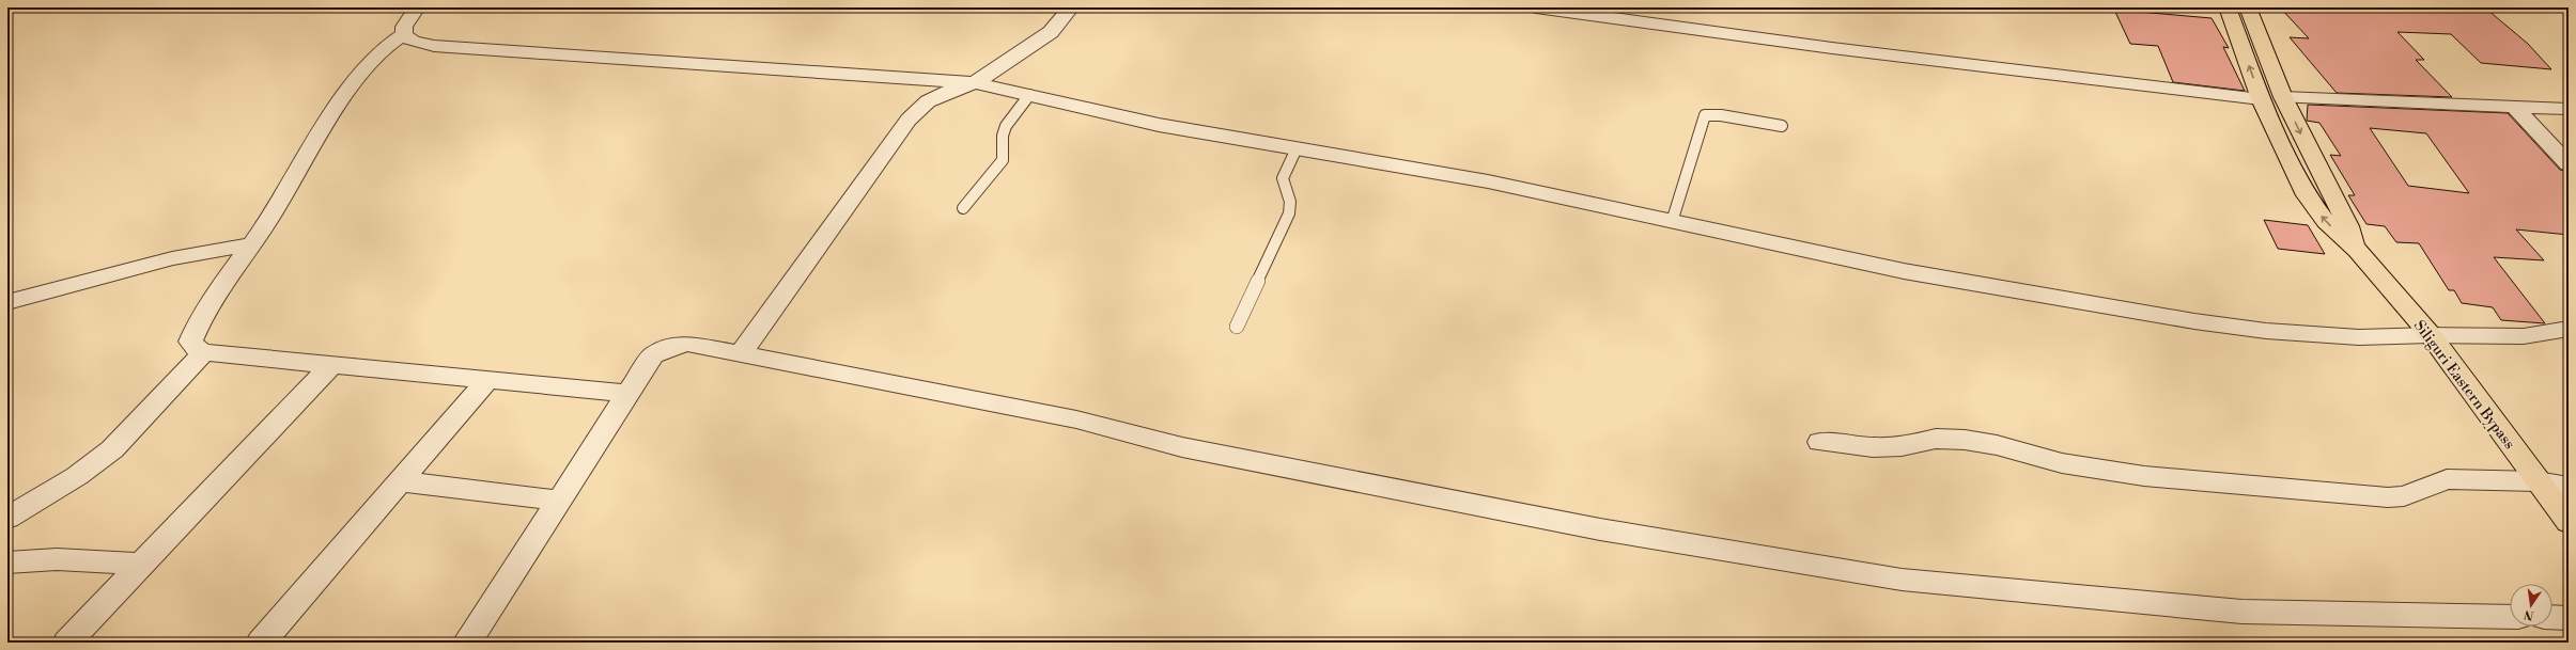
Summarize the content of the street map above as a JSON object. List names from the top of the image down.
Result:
{
  "streets": {
    "main road": ["Siliguri Eastern Bypass"]
  },
  "north": "bottom"
}
